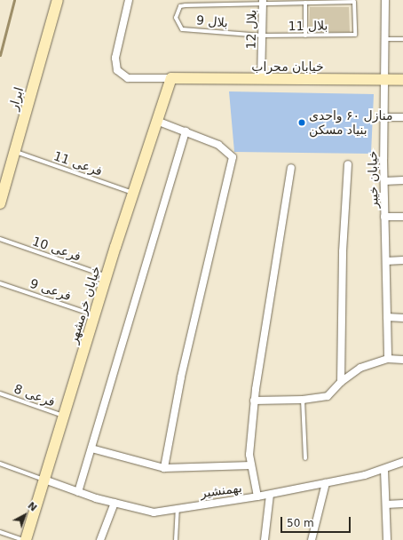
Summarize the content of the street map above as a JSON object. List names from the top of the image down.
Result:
{
  "streets": {
    "street": [
      "بلال 12",
      "خیابان محراب",
      "ابرار",
      "خیابان خیبر",
      "خیابان خرمشهر",
      "بهمنشیر"
    ],
    "lane": [
      "بلال 9",
      "بلال 11",
      "فرعی 11",
      "فرعی 10",
      "فرعی 9",
      "فرعی 8"
    ]
  },
  "crossings": [
    ["بلال 9", "بلال 11"],
    ["بلال 9", "بلال 12"],
    ["بلال 11", "بلال 12"],
    ["بلال 12", "خیابان محراب"],
    ["خیابان محراب", "خیابان خیبر"],
    ["خیابان محراب", "خیابان خرمشهر"],
    ["ابرار", "فرعی 11"],
    ["فرعی 11", "خیابان خرمشهر"],
    ["فرعی 10", "خیابان خرمشهر"],
    ["فرعی 9", "خیابان خرمشهر"],
    ["خیابان خرمشهر", "فرعی 8"],
    ["خیابان خرمشهر", "بهمنشیر"]
  ],
  "places": ["منازل ۶۰ واحدی بنیاد مسکن"],
  "scale_bar": "50 m",
  "north": "top right"
}
